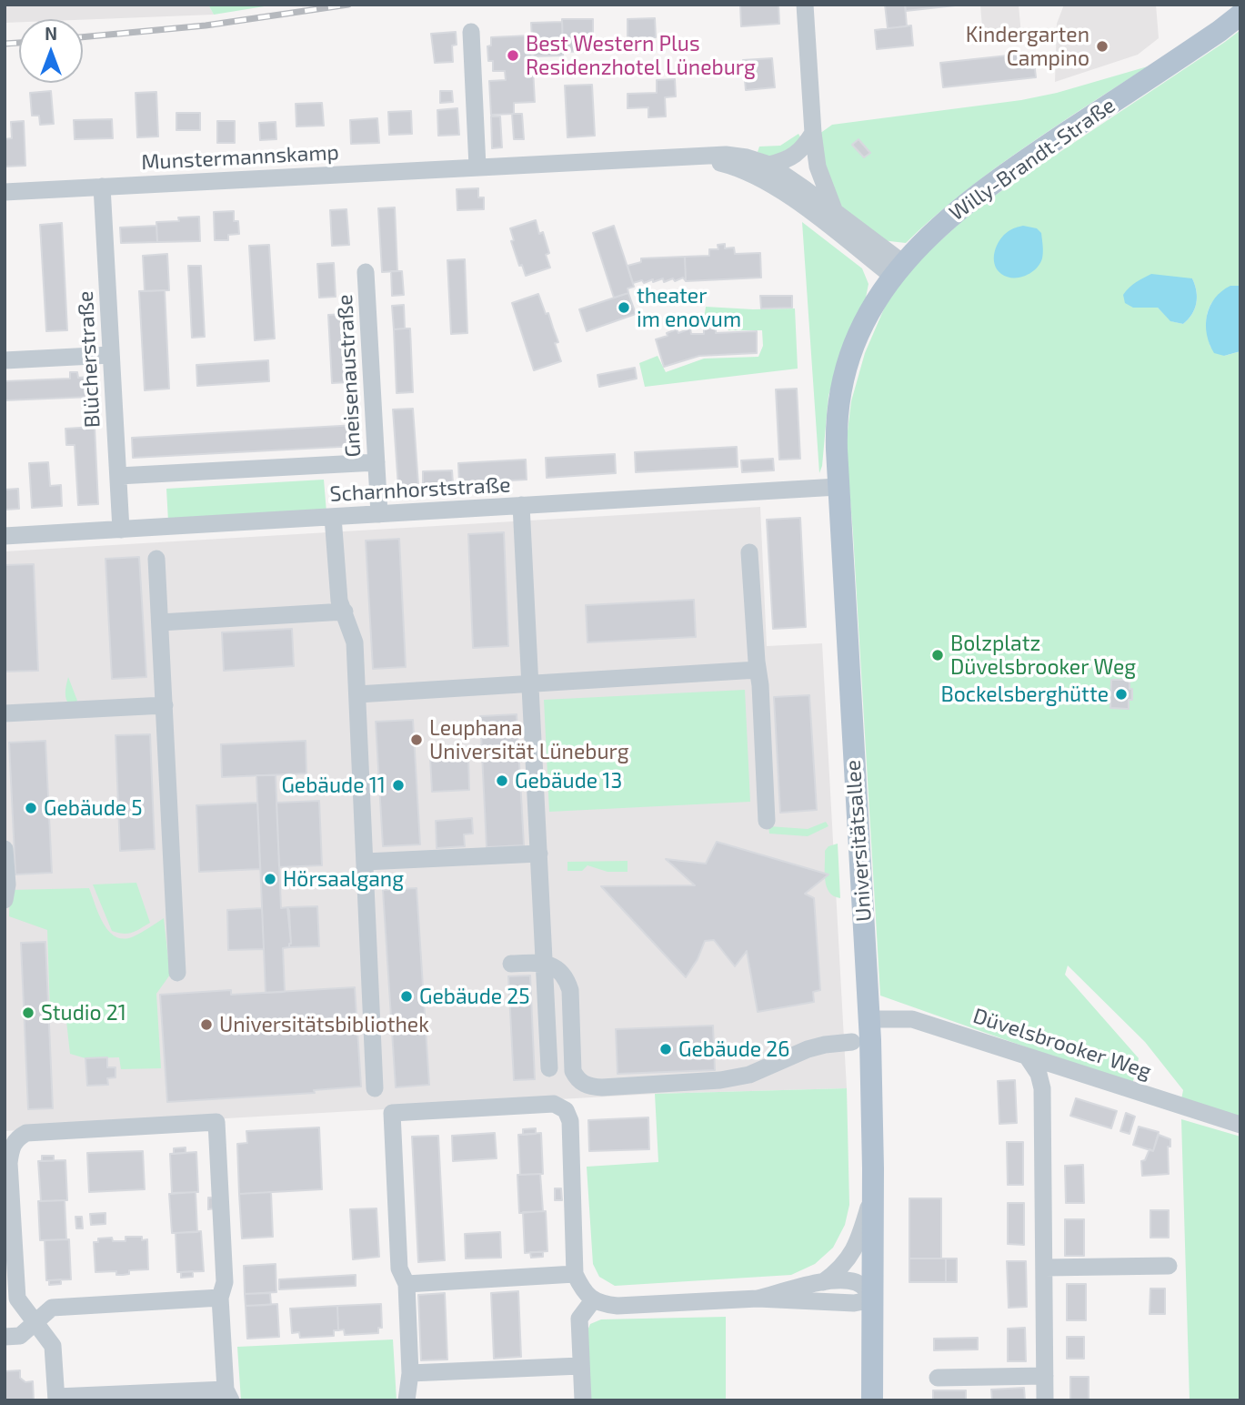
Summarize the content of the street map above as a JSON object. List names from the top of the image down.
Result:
{
  "streets": {
    "main road": ["Willy-Brandt-Straße", "Universitätsallee"],
    "street": [
      "Munstermannskamp",
      "Blücherstraße",
      "Gneisenaustraße",
      "Scharnhorststraße",
      "Düvelsbrooker Weg"
    ]
  },
  "crossings": [
    ["Munstermannskamp", "Willy-Brandt-Straße"],
    ["Munstermannskamp", "Blücherstraße"],
    ["Willy-Brandt-Straße", "Scharnhorststraße"],
    ["Willy-Brandt-Straße", "Universitätsallee"],
    ["Blücherstraße", "Scharnhorststraße"],
    ["Gneisenaustraße", "Scharnhorststraße"],
    ["Scharnhorststraße", "Universitätsallee"],
    ["Universitätsallee", "Düvelsbrooker Weg"]
  ],
  "places": [
    "Kindergarten Campino",
    "Best Western Plus Residenzhotel Lüneburg",
    "theater im enovum",
    "Bolzplatz Düvelsbrooker Weg",
    "Bockelsberghütte",
    "Leuphana Universität Lüneburg",
    "Gebäude 13",
    "Gebäude 11",
    "Gebäude 5",
    "Hörsaalgang",
    "Gebäude 25",
    "Studio 21",
    "Universitätsbibliothek",
    "Gebäude 26"
  ],
  "north": "top"
}
